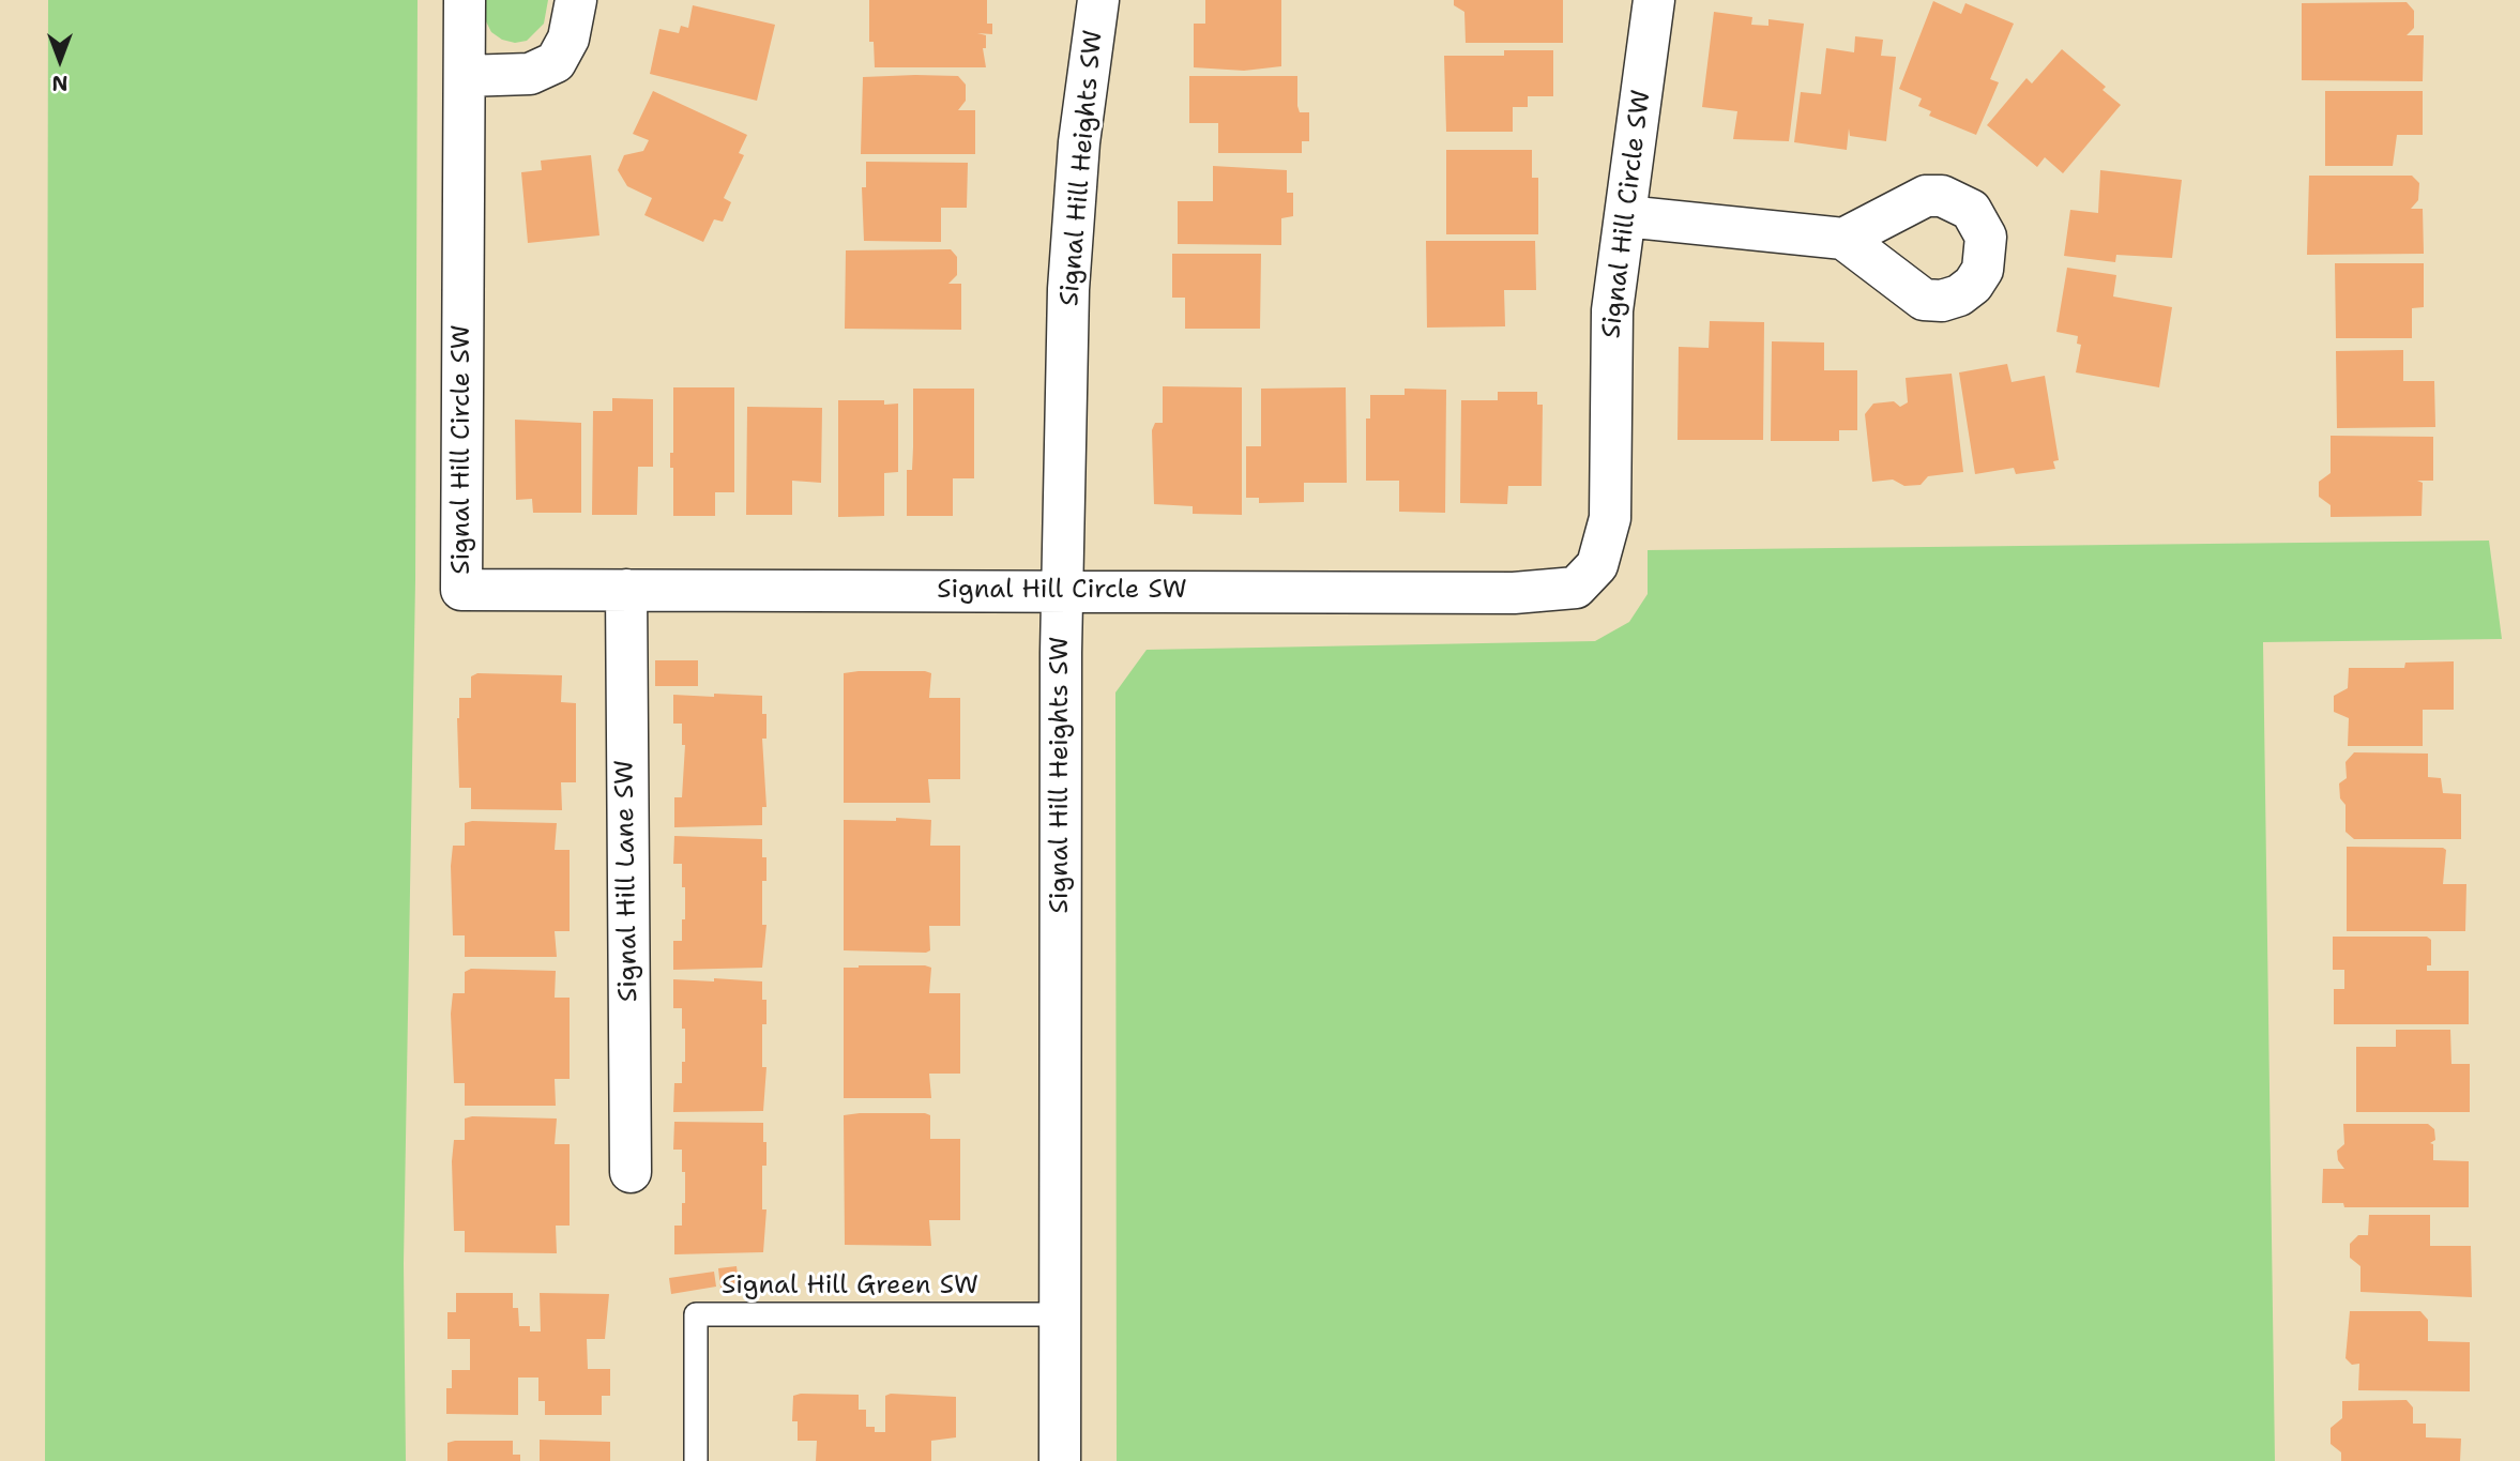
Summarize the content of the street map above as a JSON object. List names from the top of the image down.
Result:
{
  "streets": {
    "street": ["Signal Hill Heights SW", "Signal Hill Circle SW", "Signal Hill Lane SW"],
    "lane": ["Signal Hill Green SW"]
  },
  "crossings": [
    ["Signal Hill Heights SW", "Signal Hill Circle SW"],
    ["Signal Hill Heights SW", "Signal Hill Green SW"],
    ["Signal Hill Circle SW", "Signal Hill Lane SW"]
  ],
  "north": "bottom"
}
